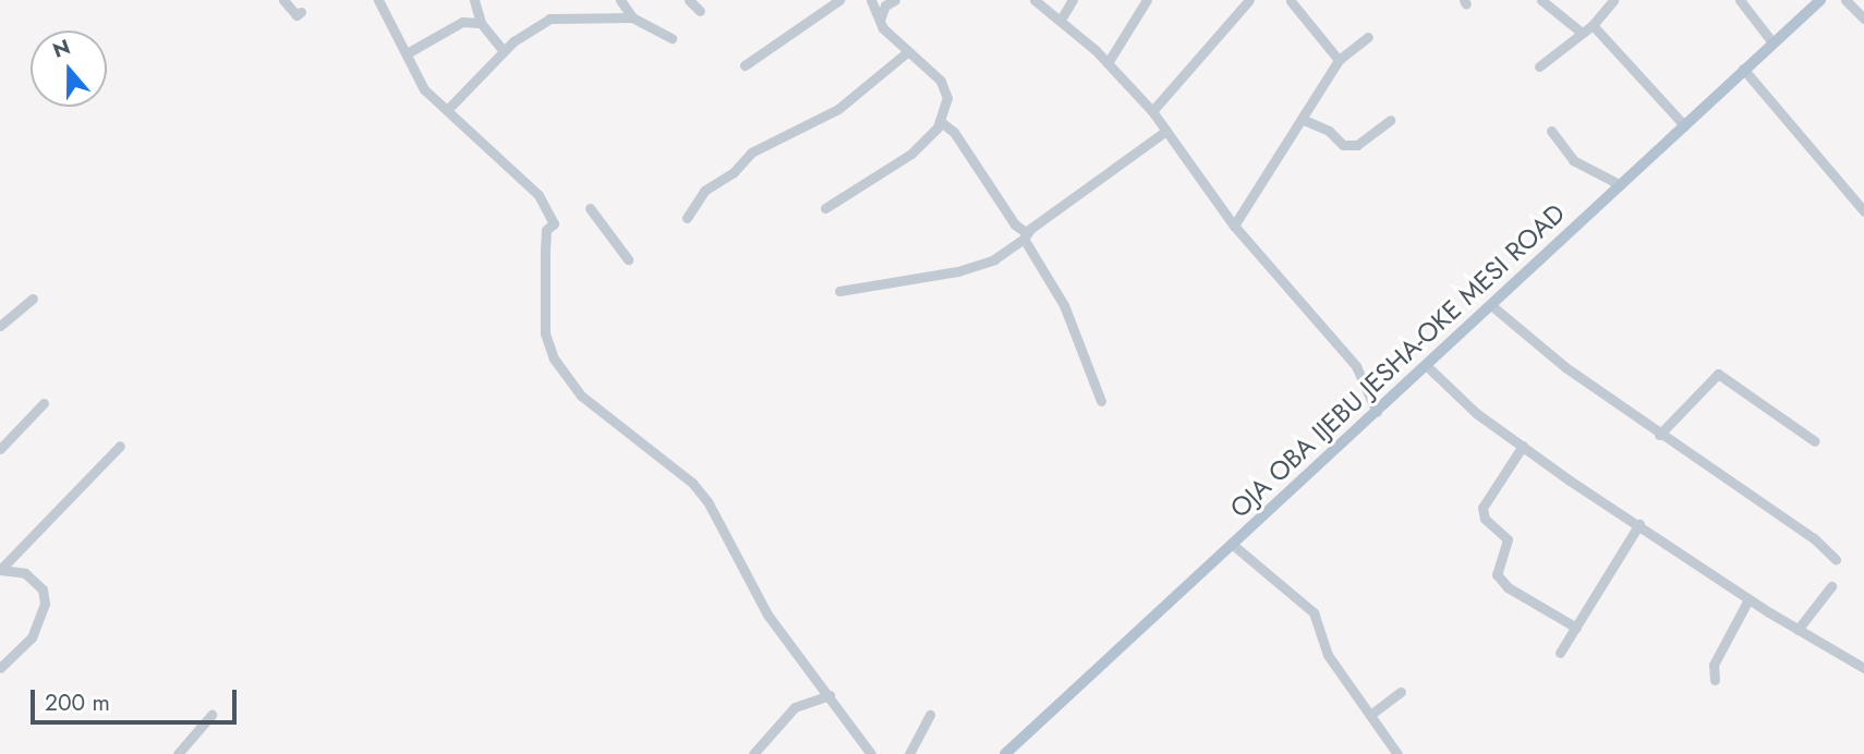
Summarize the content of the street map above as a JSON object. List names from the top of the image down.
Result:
{
  "streets": {
    "main road": ["OJA OBA IJEBU JESHA-OKE MESI ROAD"]
  },
  "scale_bar": "200 m",
  "north": "top"
}
